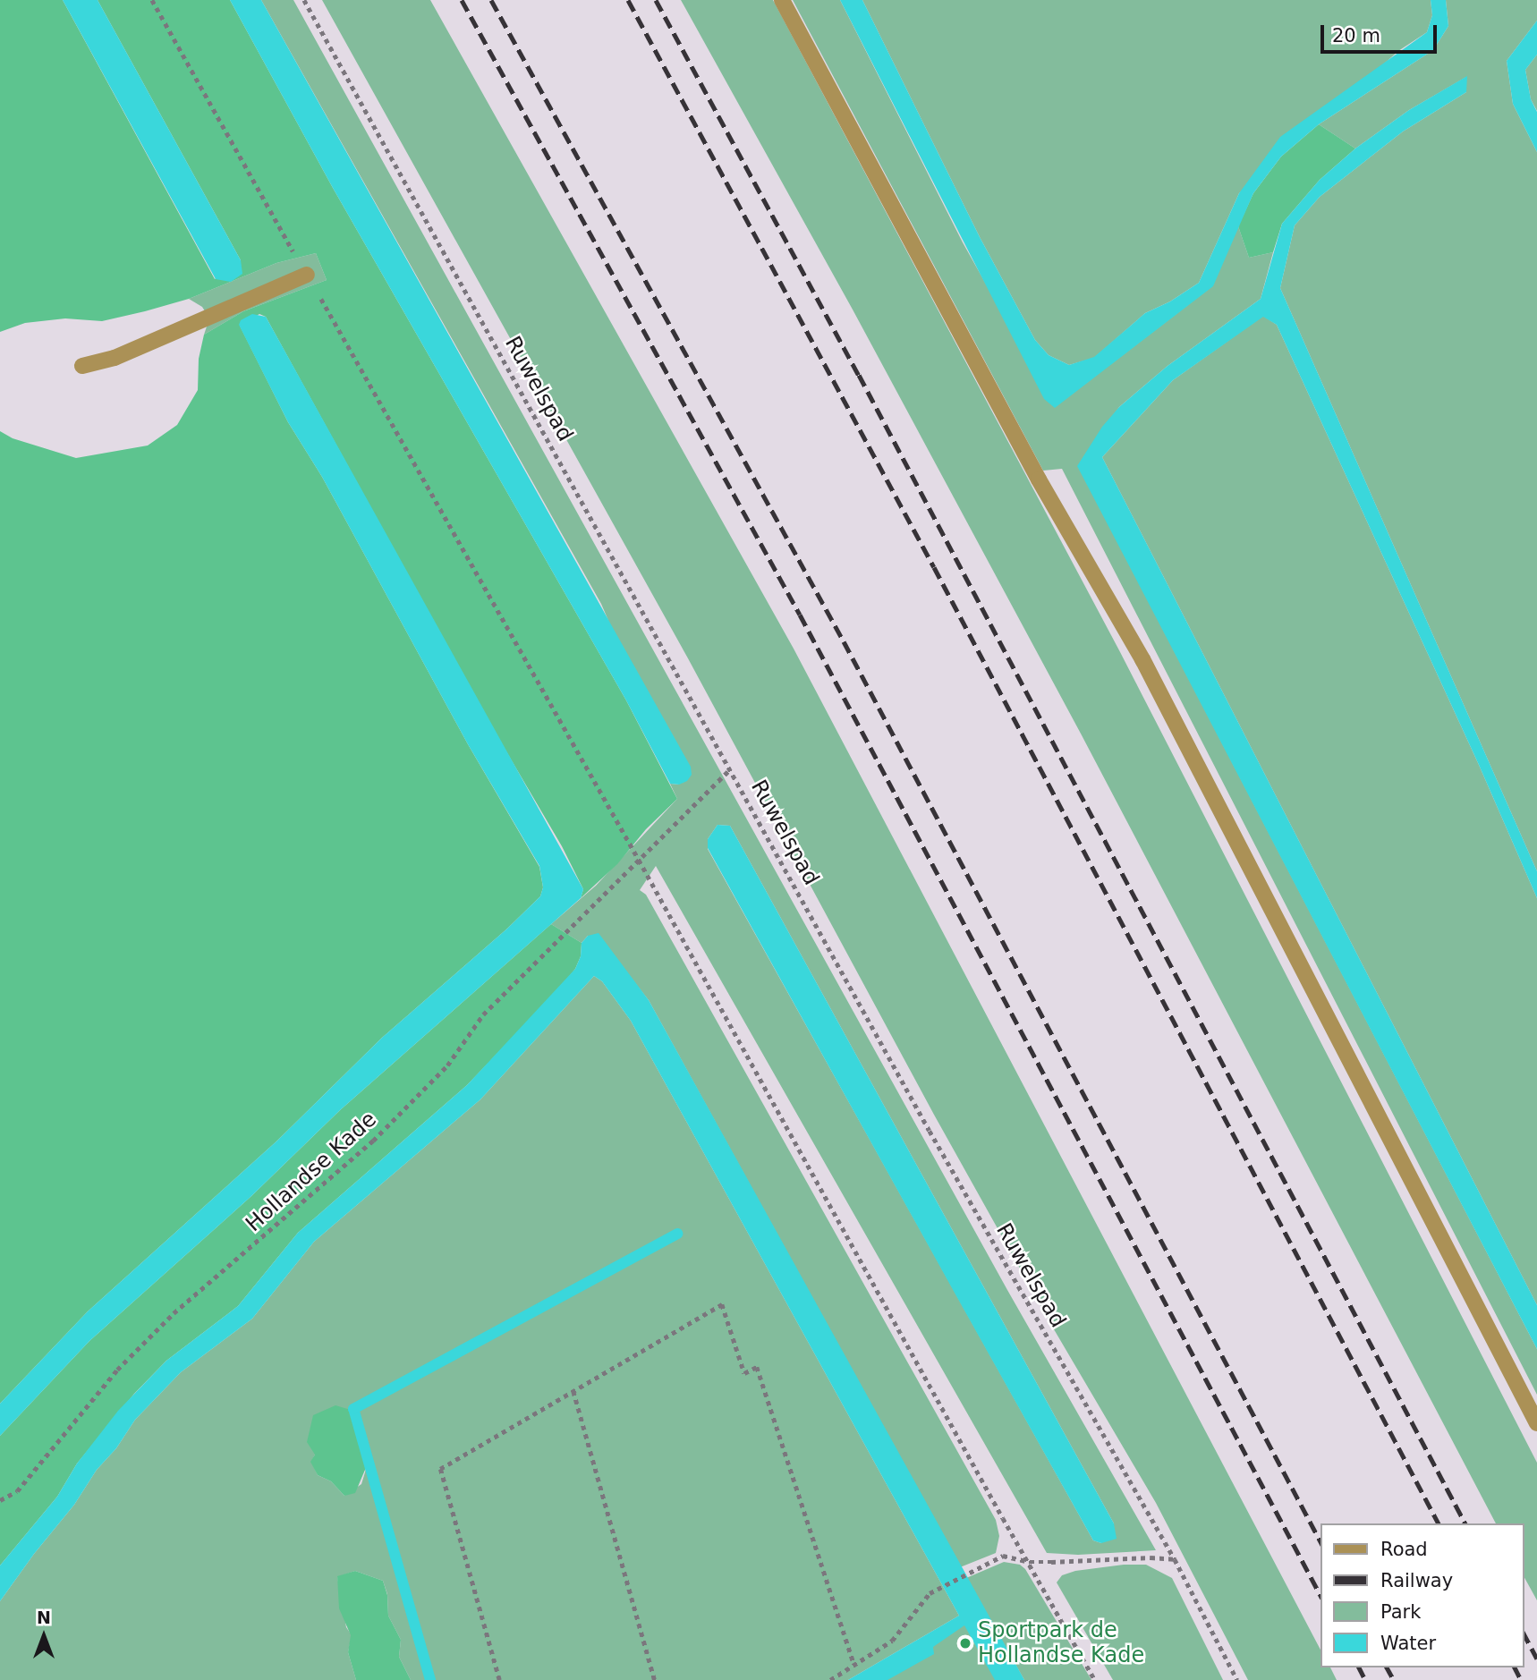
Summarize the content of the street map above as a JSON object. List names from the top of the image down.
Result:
{
  "streets": {
    "path": ["Ruwelspad", "Hollandse Kade"]
  },
  "crossings": [
    ["Ruwelspad", "Hollandse Kade"]
  ],
  "places": ["Sportpark de Hollandse Kade"],
  "legend": [
    "Road",
    "Railway",
    "Park",
    "Water"
  ],
  "scale_bar": "20 m",
  "north": "top"
}
